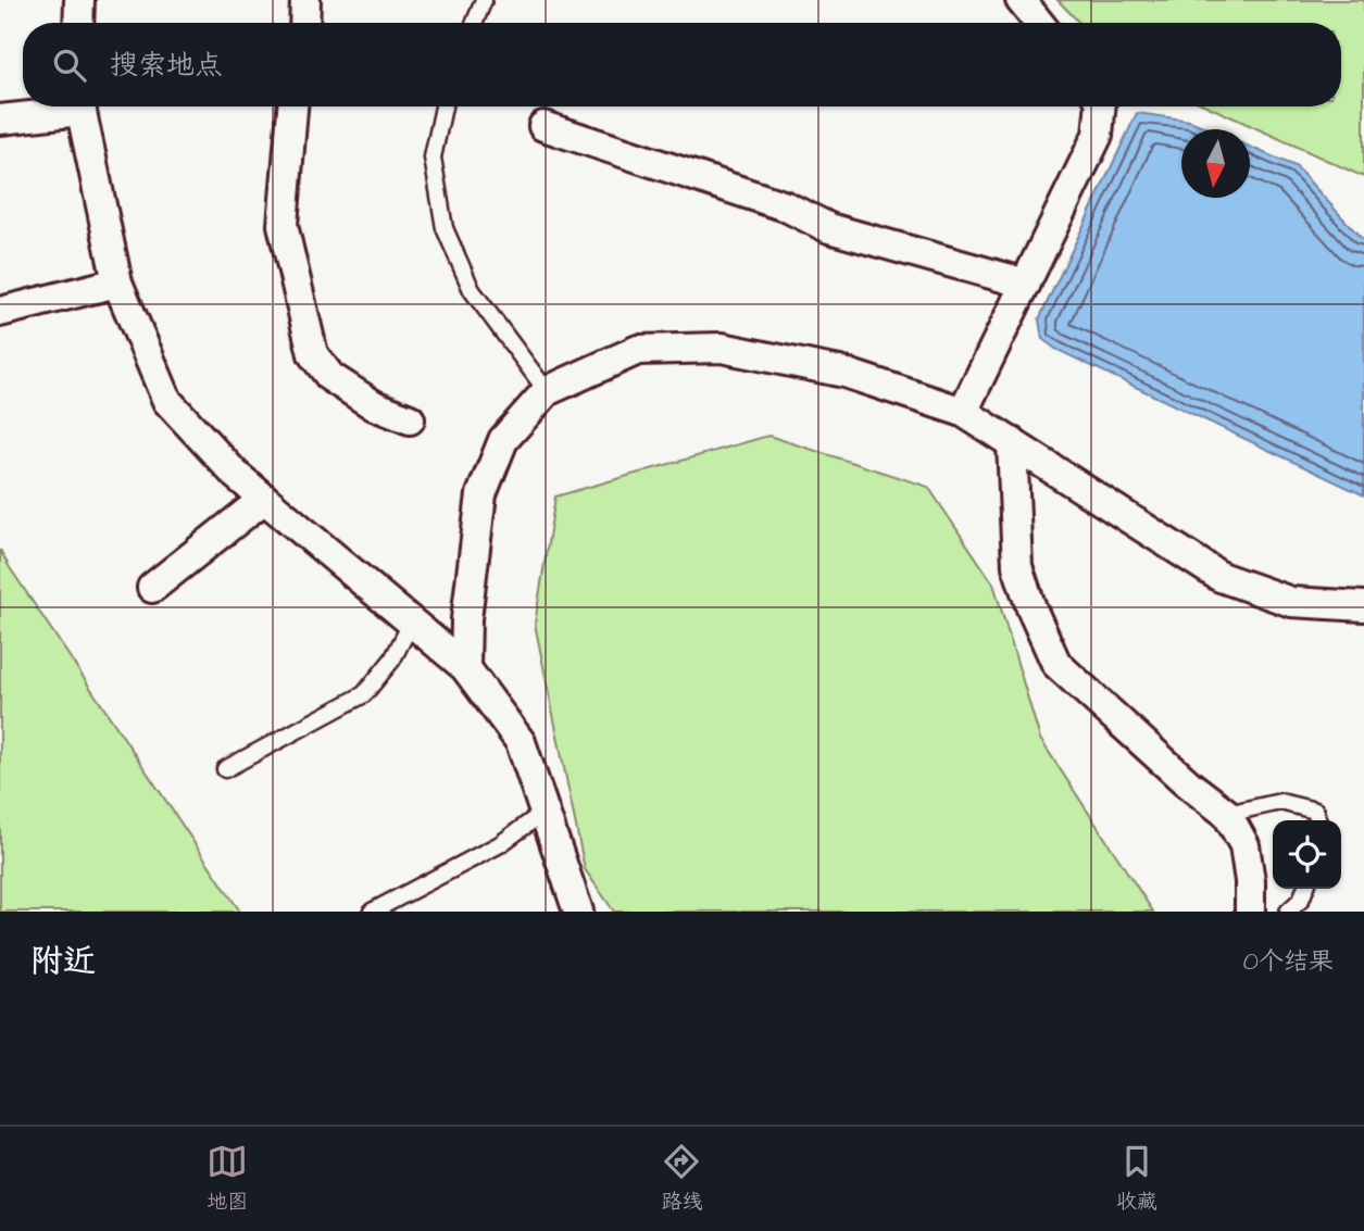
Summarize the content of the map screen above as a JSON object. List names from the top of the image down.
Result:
{
  "north": "bottom",
  "page": {
    "search": "搜索地点",
    "heading": ["附近", "0个结果"],
    "nav": ["地图", "路线", "收藏"]
  }
}
